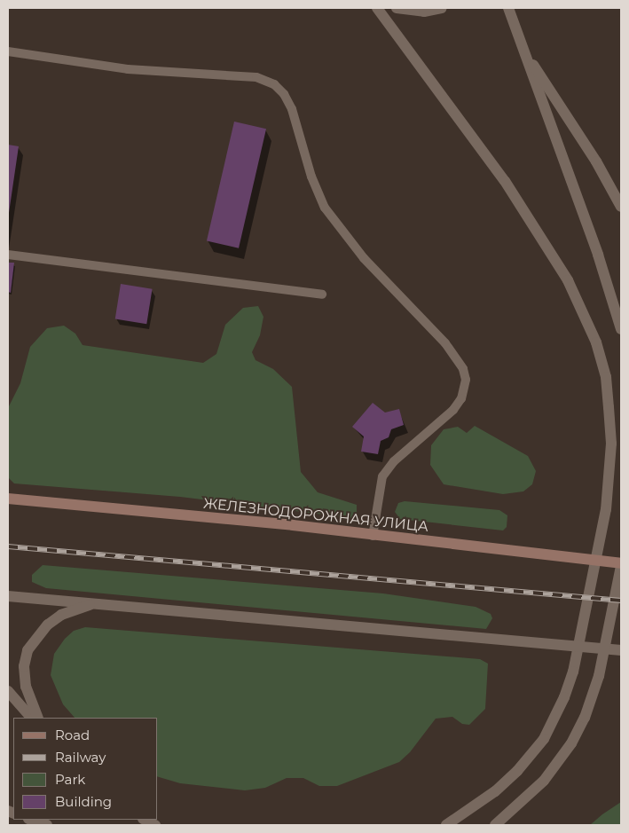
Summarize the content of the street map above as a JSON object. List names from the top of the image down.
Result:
{
  "streets": {
    "main road": ["ЖЕЛЕЗНОДОРОЖНАЯ УЛИЦА"]
  },
  "legend": [
    "Road",
    "Railway",
    "Park",
    "Building"
  ]
}
